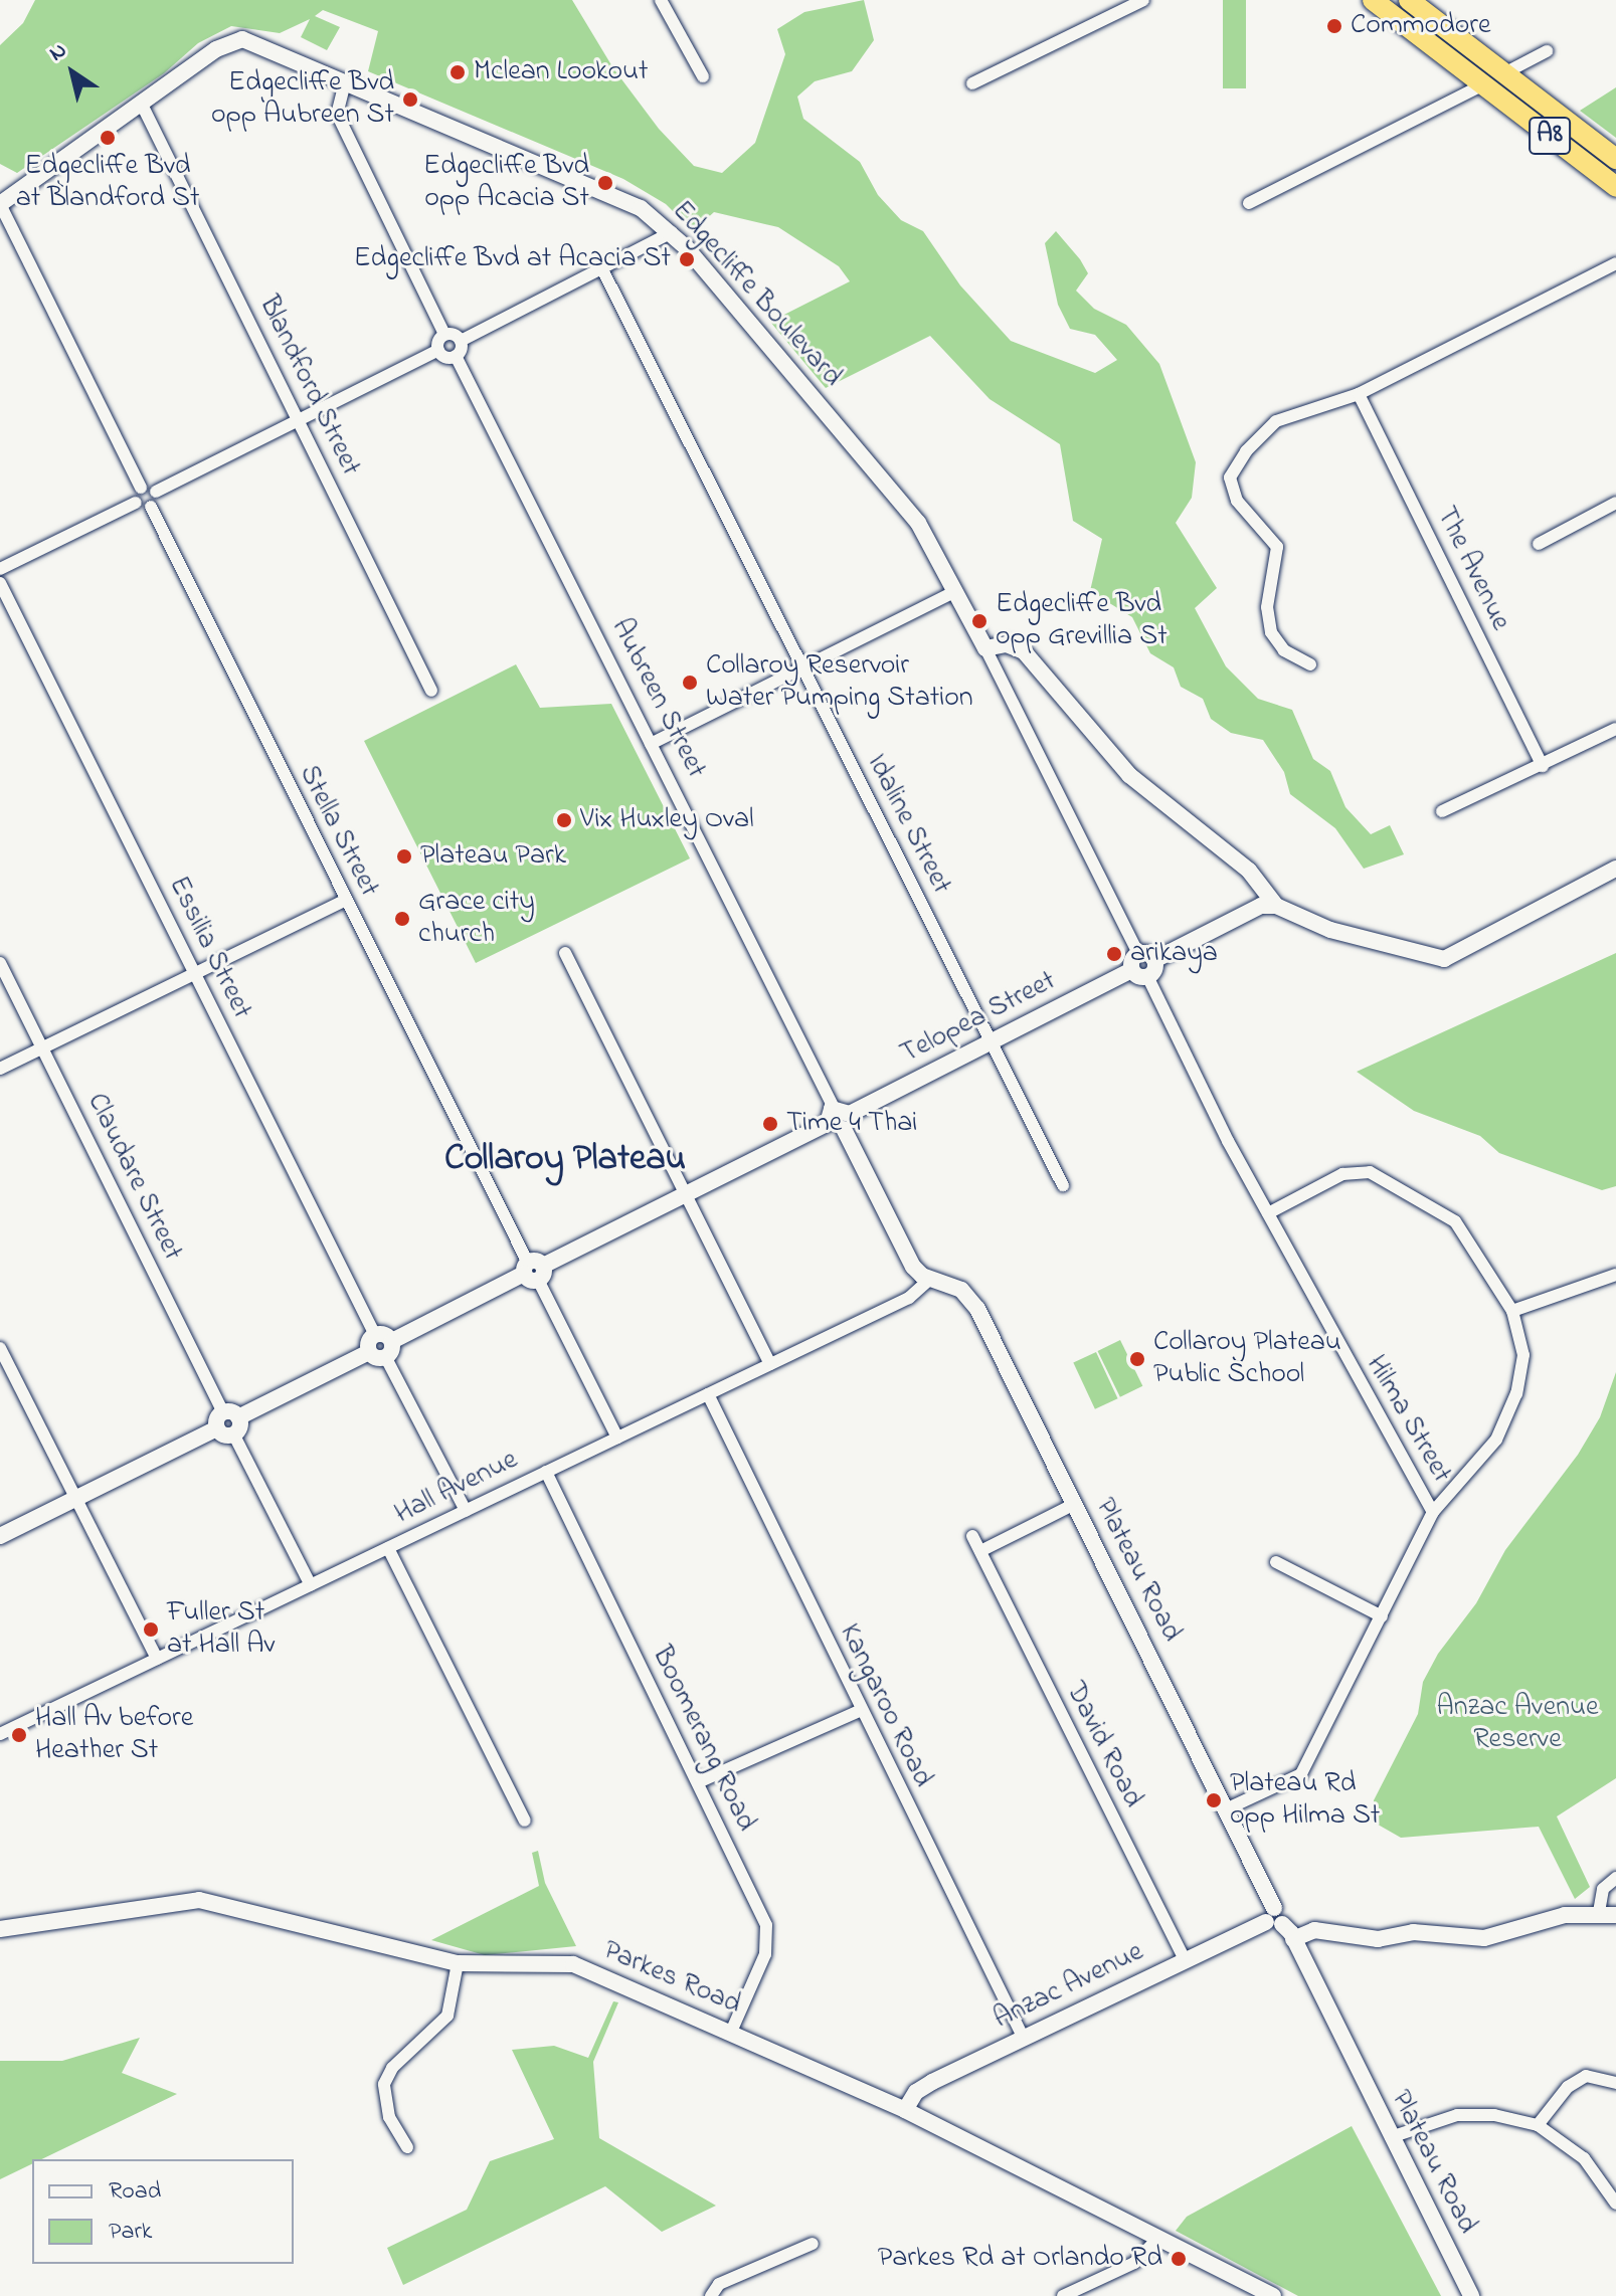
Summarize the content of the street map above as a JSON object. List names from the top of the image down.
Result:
{
  "streets": {
    "highway": ["A8"],
    "street": [
      "Edgecliffe Boulevard",
      "Blandford Street",
      "The Avenue",
      "Aubreen Street",
      "Idaline Street",
      "Stella Street",
      "Essilia Street",
      "Telopea Street",
      "Claudare Street",
      "Hilma Street",
      "Hall Avenue",
      "Plateau Road",
      "Kangaroo Road",
      "Boomerang Road",
      "David Road",
      "Parkes Road",
      "Anzac Avenue"
    ]
  },
  "crossings": [
    ["Edgecliffe Boulevard", "Blandford Street"],
    ["Edgecliffe Boulevard", "Hilma Street"],
    ["Aubreen Street", "Telopea Street"],
    ["Aubreen Street", "Hall Avenue"],
    ["Aubreen Street", "Plateau Road"],
    ["Idaline Street", "Telopea Street"],
    ["Stella Street", "Telopea Street"],
    ["Stella Street", "Hall Avenue"],
    ["Telopea Street", "Hilma Street"],
    ["Claudare Street", "Hall Avenue"],
    ["Hilma Street", "Plateau Road"],
    ["Hall Avenue", "Plateau Road"],
    ["Hall Avenue", "Kangaroo Road"],
    ["Hall Avenue", "Boomerang Road"],
    ["Plateau Road", "Anzac Avenue"],
    ["Kangaroo Road", "Anzac Avenue"],
    ["Boomerang Road", "Parkes Road"],
    ["David Road", "Anzac Avenue"],
    ["Parkes Road", "Anzac Avenue"]
  ],
  "districts": ["Collaroy Plateau"],
  "parks": ["Anzac Avenue Reserve"],
  "places": [
    "Commodore",
    "Mclean Lookout",
    "Edgecliffe Bvd opp Aubreen St",
    "Edgecliffe Bvd at Blandford St",
    "Edgecliffe Bvd opp Acacia St",
    "Edgecliffe Bvd at Acacia St",
    "Edgecliffe Bvd opp Grevillia St",
    "Collaroy Reservoir Water Pumping Station",
    "Vix Huxley Oval",
    "Plateau Park",
    "Grace city church",
    "arikaya",
    "Time 4 Thai",
    "Collaroy Plateau Public School",
    "Fuller St at Hall Av",
    "Hall Av before Heather St",
    "Plateau Rd opp Hilma St",
    "Parkes Rd at Orlando Rd"
  ],
  "legend": ["Road", "Park"],
  "north": "top left"
}
